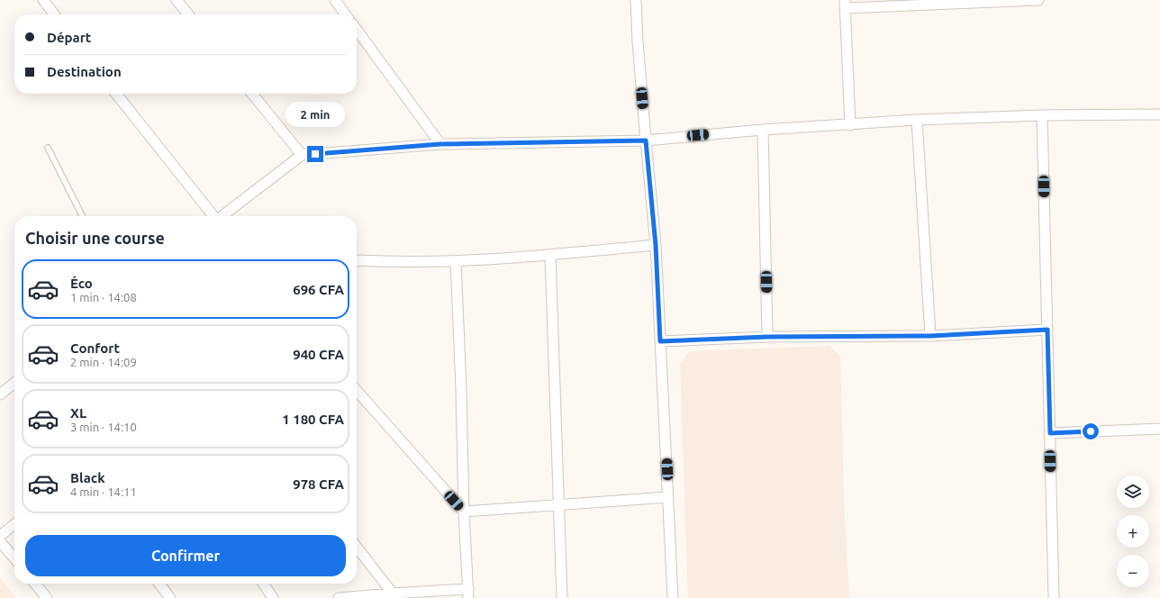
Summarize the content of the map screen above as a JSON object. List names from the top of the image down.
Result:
{
  "page": {
    "banner": ["Départ", "Destination"],
    "bubble": "2 min",
    "heading": "Choisir une course",
    "list": [
      {
        "name": "Éco",
        "note": "1 min · 14:08",
        "value": "696 CFA"
      },
      {
        "name": "Confort",
        "note": "2 min · 14:09",
        "value": "940 CFA"
      },
      {
        "name": "XL",
        "note": "3 min · 14:10",
        "value": "1 180 CFA"
      },
      {
        "name": "Black",
        "note": "4 min · 14:11",
        "value": "978 CFA"
      }
    ],
    "map_buttons": ["+", "−"],
    "buttons": "Confirmer"
  }
}
